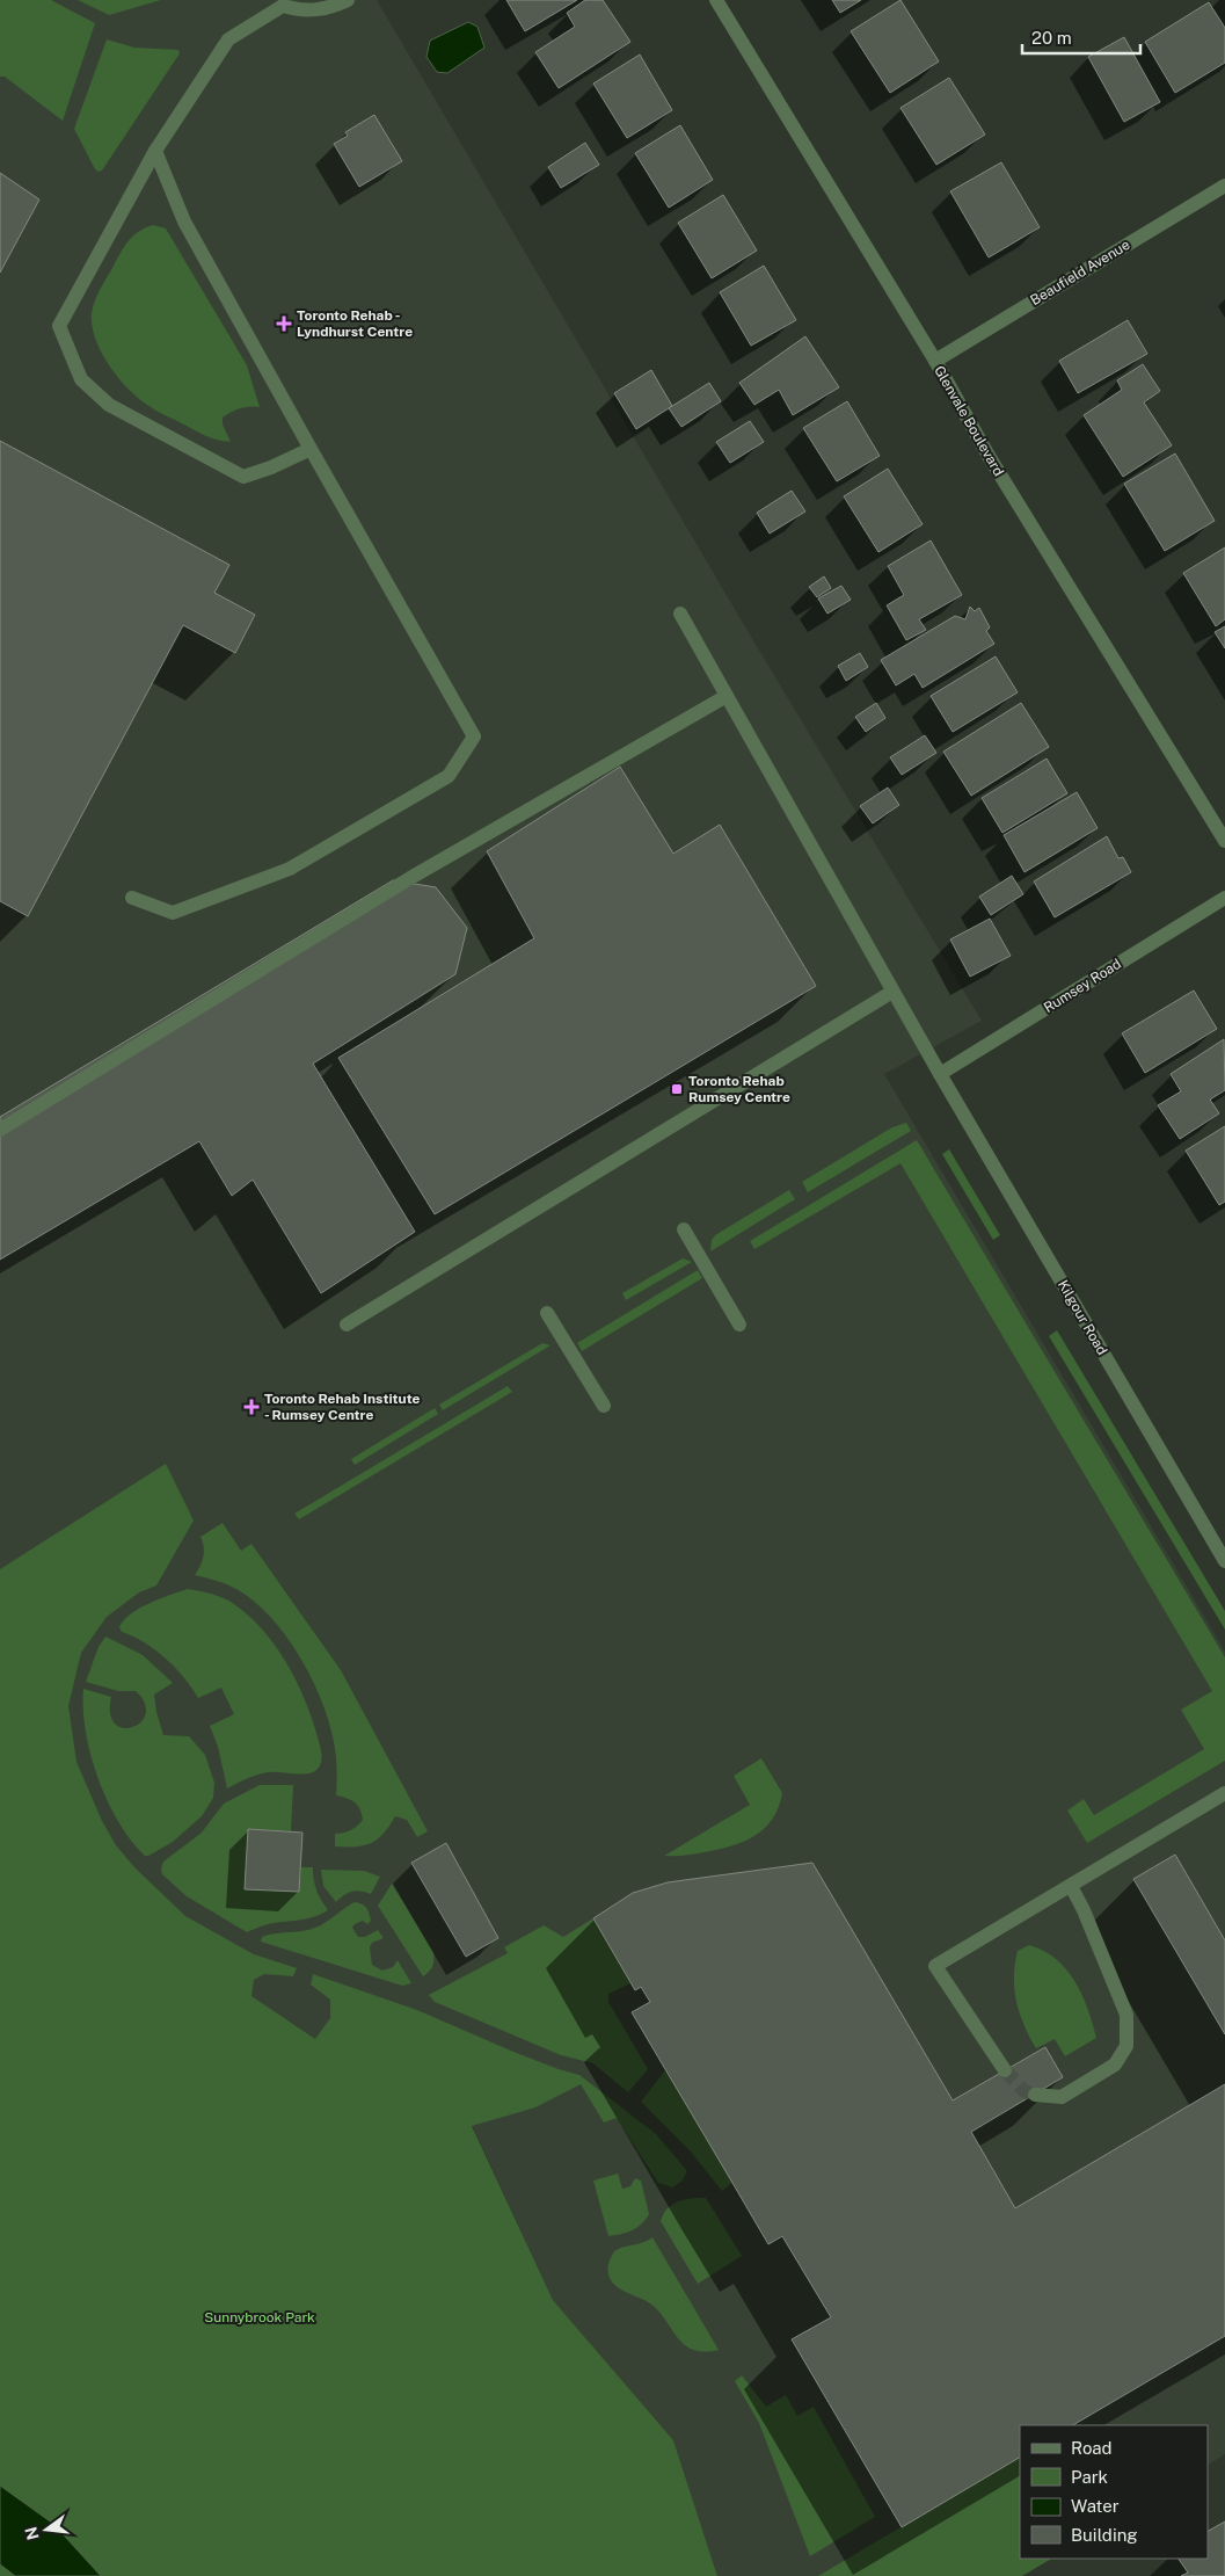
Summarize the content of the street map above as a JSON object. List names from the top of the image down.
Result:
{
  "streets": {
    "street": [
      "Beaufield Avenue",
      "Glenvale Boulevard",
      "Rumsey Road",
      "Kilgour Road"
    ]
  },
  "crossings": [
    ["Beaufield Avenue", "Glenvale Boulevard"],
    ["Rumsey Road", "Kilgour Road"]
  ],
  "parks": ["Sunnybrook Park"],
  "places": {
    "health": ["Toronto Rehab - Lyndhurst Centre", "Toronto Rehab Institute - Rumsey Centre"],
    "transit": ["Toronto Rehab Rumsey Centre"]
  },
  "legend": [
    "Road",
    "Park",
    "Water",
    "Building"
  ],
  "scale_bar": "20 m",
  "north": "left"
}
